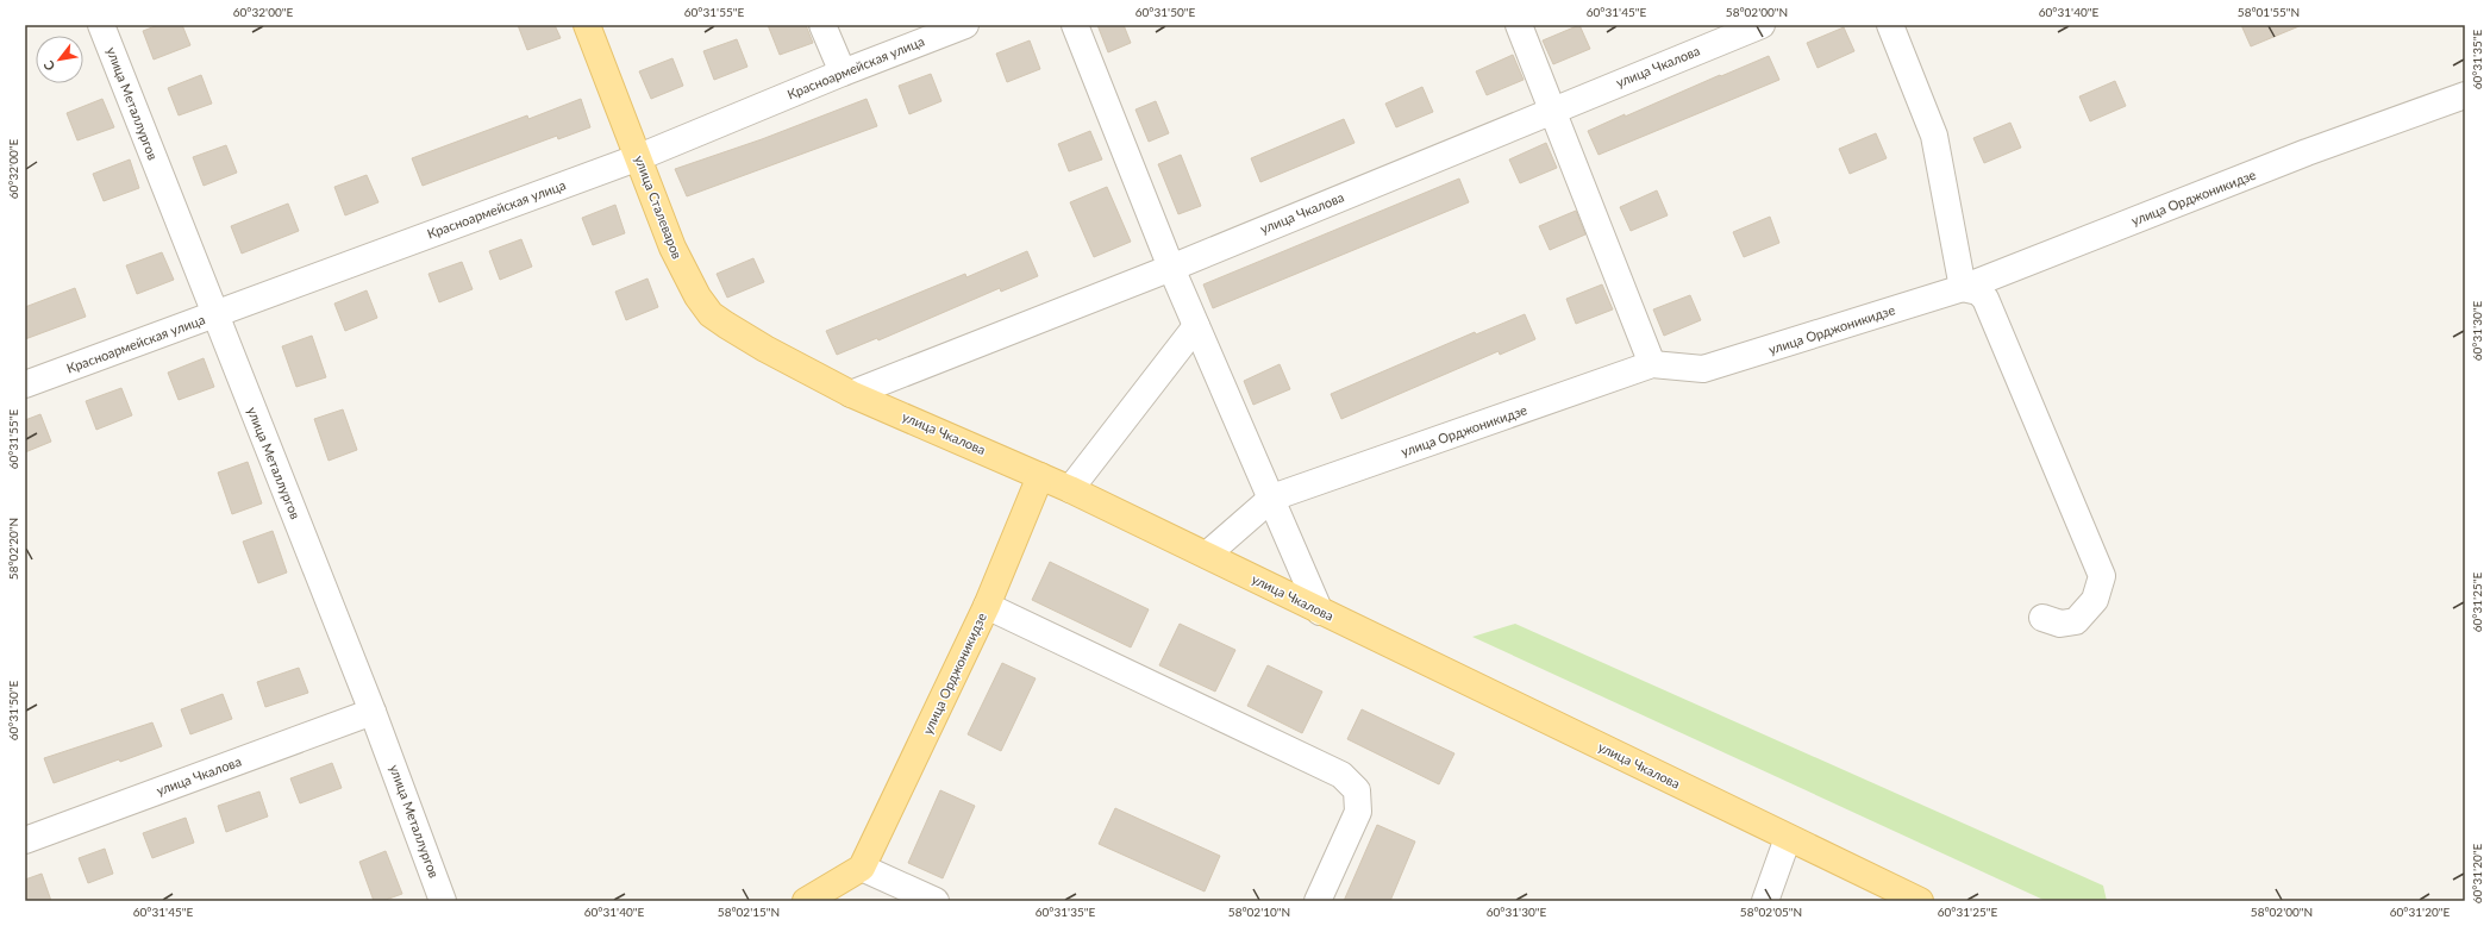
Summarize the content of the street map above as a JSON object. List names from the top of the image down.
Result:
{
  "streets": {
    "main road": ["улица Чкалова", "улица Орджоникидзе", "улица Сталеваров"],
    "street": ["Красноармейская улица", "улица Металлургов"]
  },
  "crossings": [
    ["улица Чкалова", "улица Металлургов"],
    ["улица Чкалова", "улица Орджоникидзе"],
    ["улица Чкалова", "улица Сталеваров"],
    ["Красноармейская улица", "улица Металлургов"],
    ["Красноармейская улица", "улица Сталеваров"]
  ],
  "north": "bottom left",
  "coordinates": [
    "60°32'00\"E",
    "60°31'55\"E",
    "60°31'50\"E",
    "60°31'45\"E",
    "58°02'00\"N",
    "60°31'40\"E",
    "58°01'55\"N",
    "60°31'35\"E",
    "60°31'30\"E",
    "58°02'20\"N",
    "60°31'25\"E",
    "60°31'20\"E",
    "58°02'15\"N",
    "58°02'10\"N",
    "58°02'05\"N"
  ]
}
